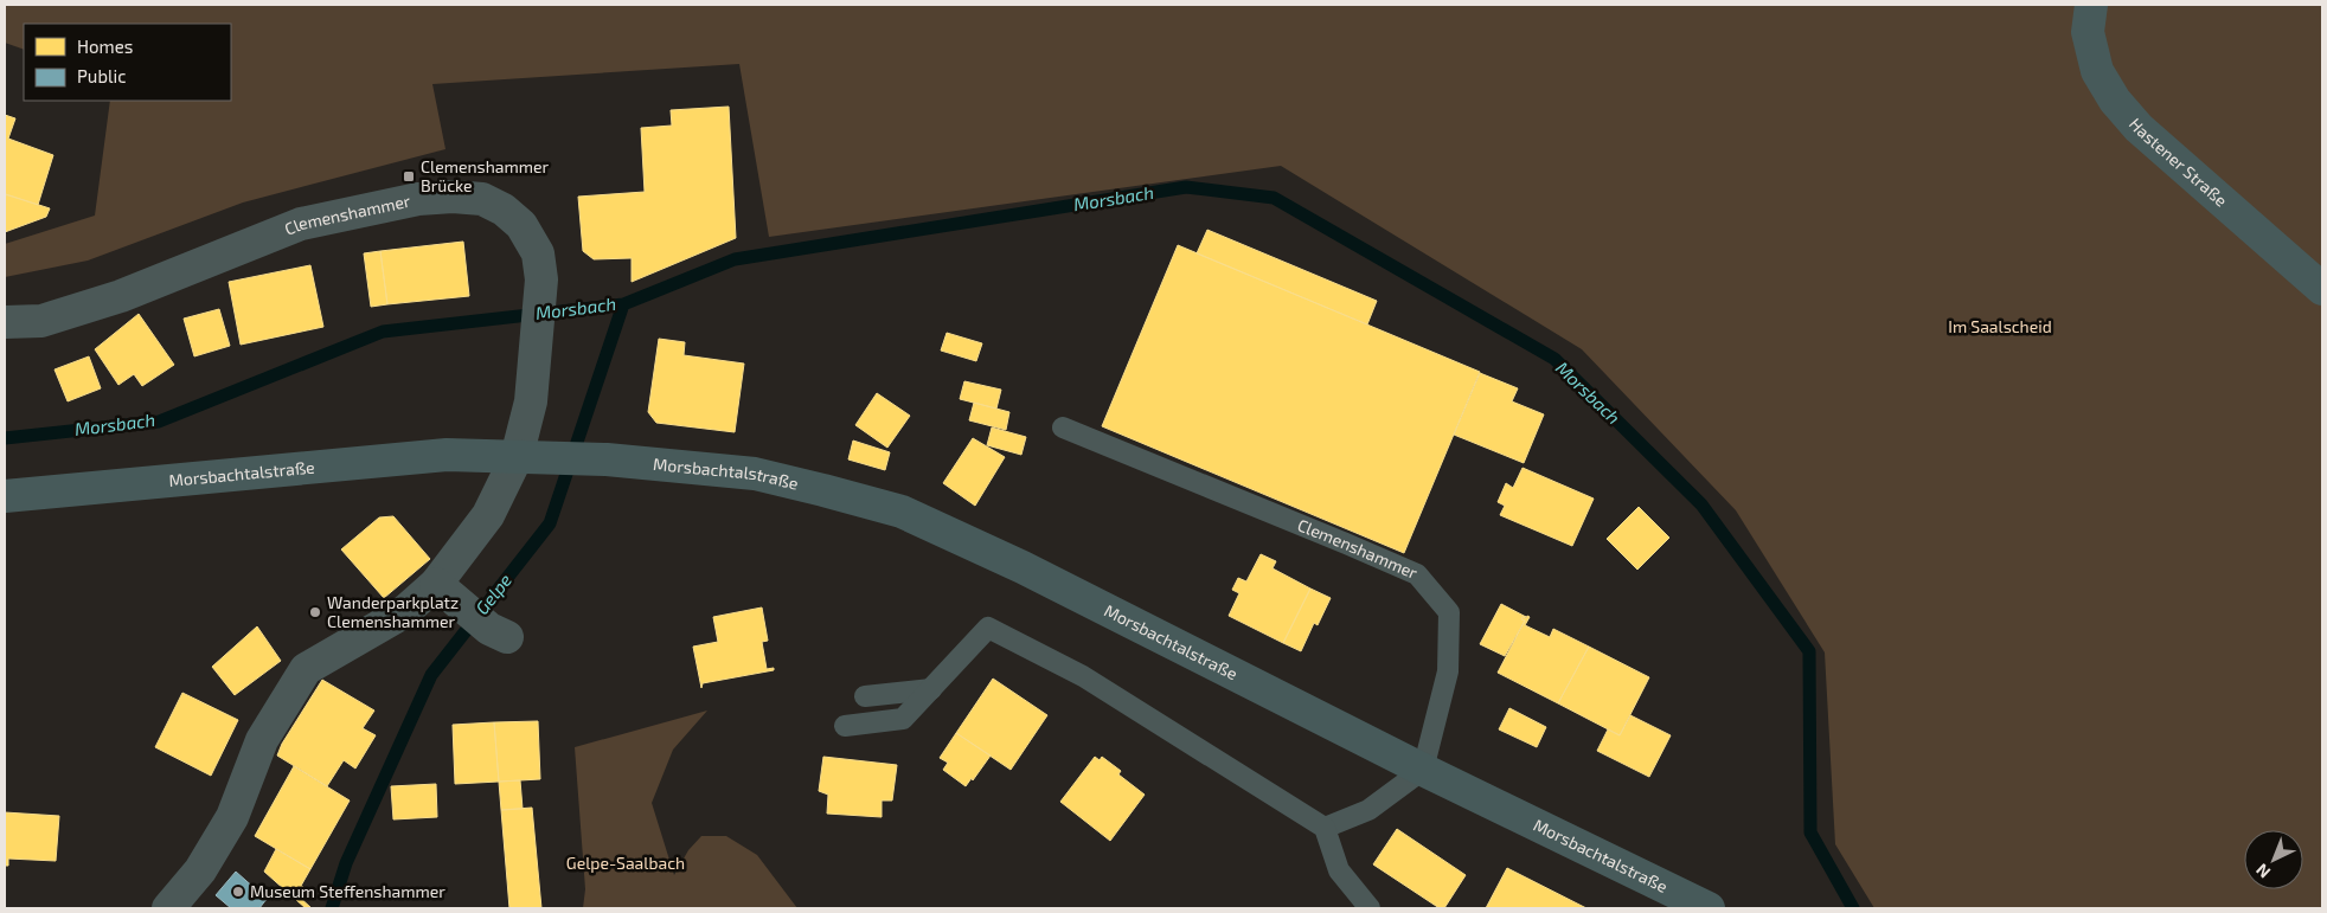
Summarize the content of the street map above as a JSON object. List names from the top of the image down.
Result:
{
  "streets": {
    "main road": ["Hastener Straße", "Morsbachtalstraße"],
    "street": ["Clemenshammer"]
  },
  "crossings": [
    ["Clemenshammer", "Morsbachtalstraße"]
  ],
  "water": ["Morsbach", "Gelpe"],
  "parks": ["Im Saalscheid", "Gelpe-Saalbach"],
  "places": {
    "transit": ["Clemenshammer Brücke"],
    "other": ["Wanderparkplatz Clemenshammer", "Museum Steffenshammer"]
  },
  "legend": ["Homes", "Public"],
  "north": "bottom left"
}
